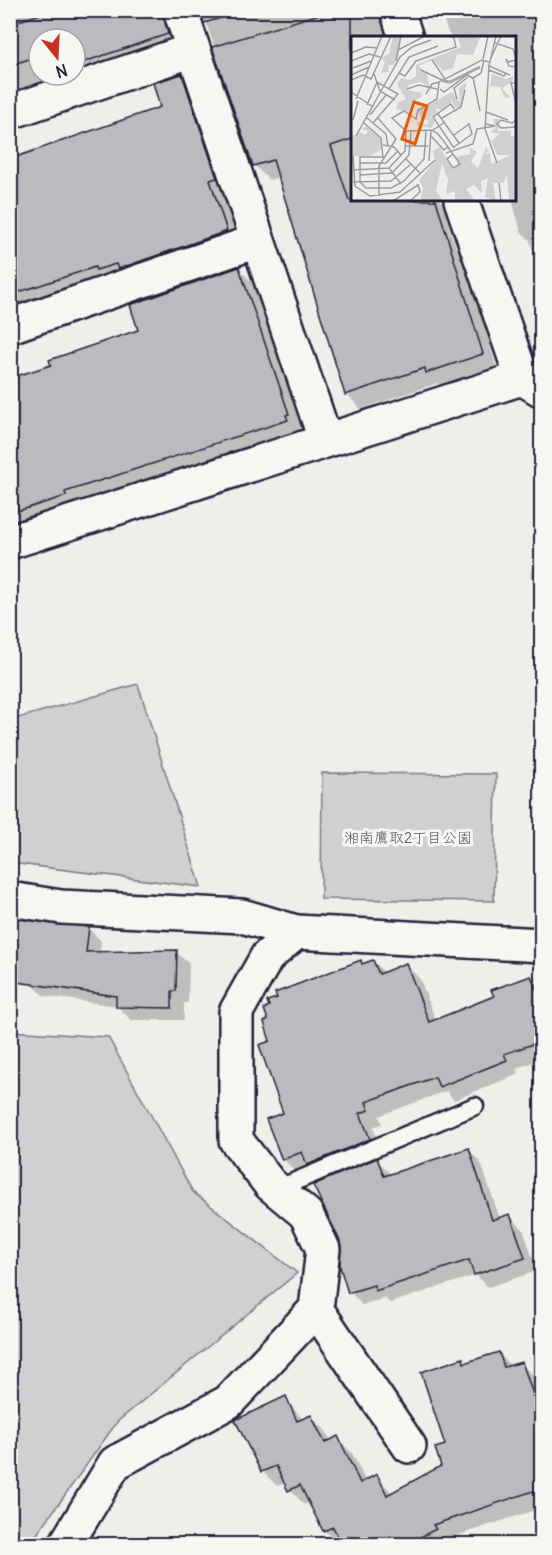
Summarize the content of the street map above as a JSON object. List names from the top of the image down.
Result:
{
  "parks": ["湘南鷹取2丁目公園"],
  "north": "bottom"
}
